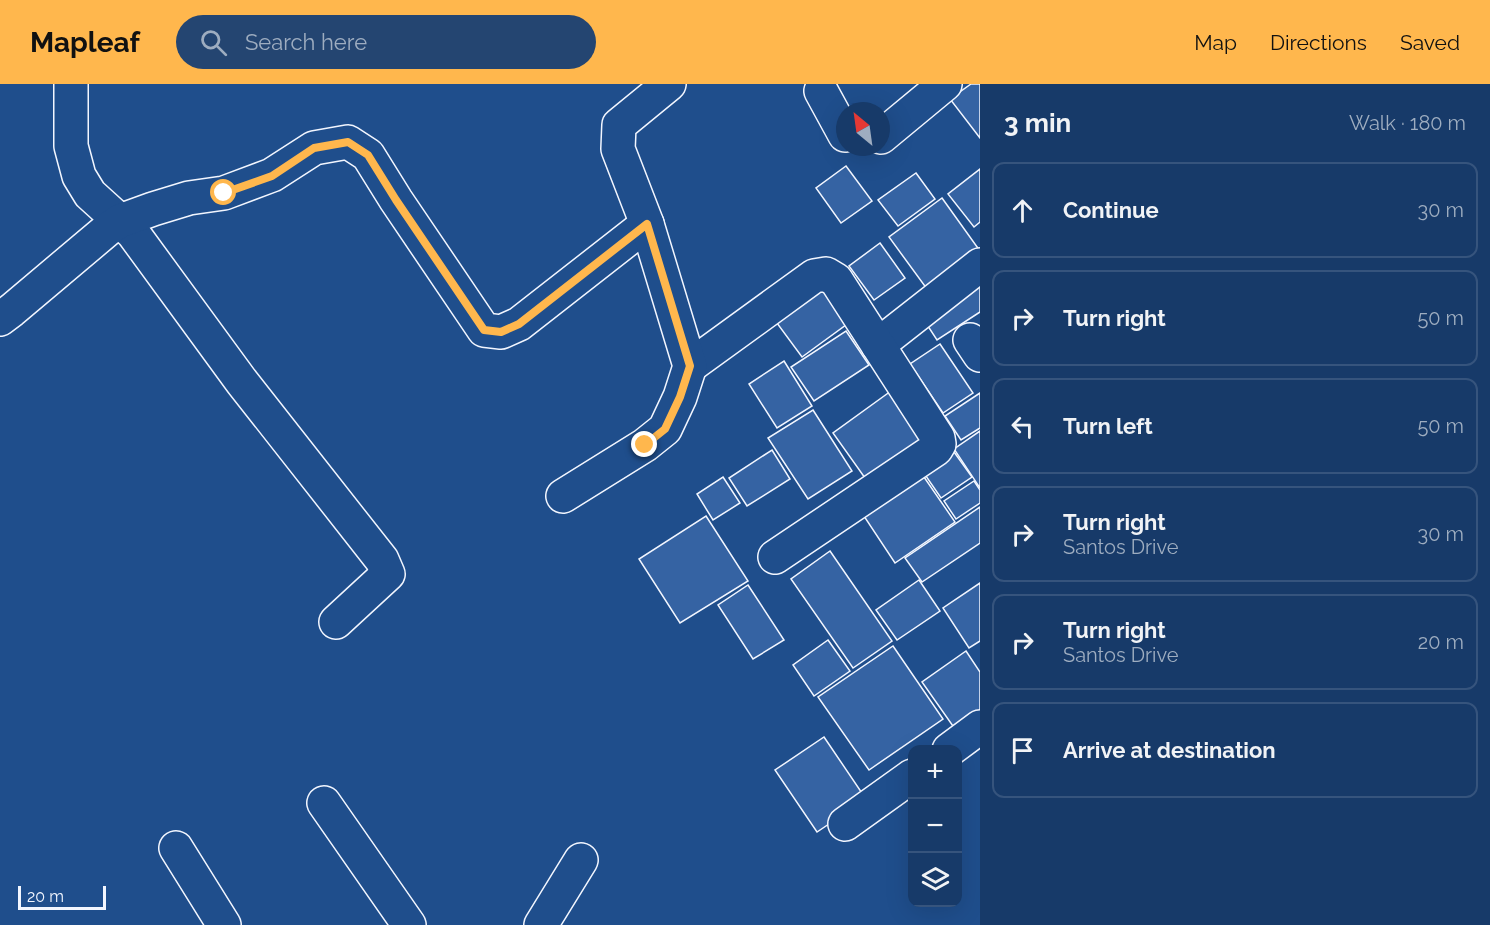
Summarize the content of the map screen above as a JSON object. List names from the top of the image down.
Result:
{
  "scale_bar": "20 m",
  "north": "top left",
  "page": {
    "header": "Mapleaf",
    "search": "Search here",
    "nav": ["Map", "Directions", "Saved"],
    "heading": ["3 min", "Walk · 180 m"],
    "list": [
      ["Continue", "30 m"],
      ["Turn right", "50 m"],
      ["Turn left", "50 m"],
      ["Turn right", "Santos Drive", "30 m"],
      ["Turn right", "Santos Drive", "20 m"],
      "Arrive at destination"
    ],
    "map_buttons": ["+", "−"],
    "scale": "20 m"
  }
}
